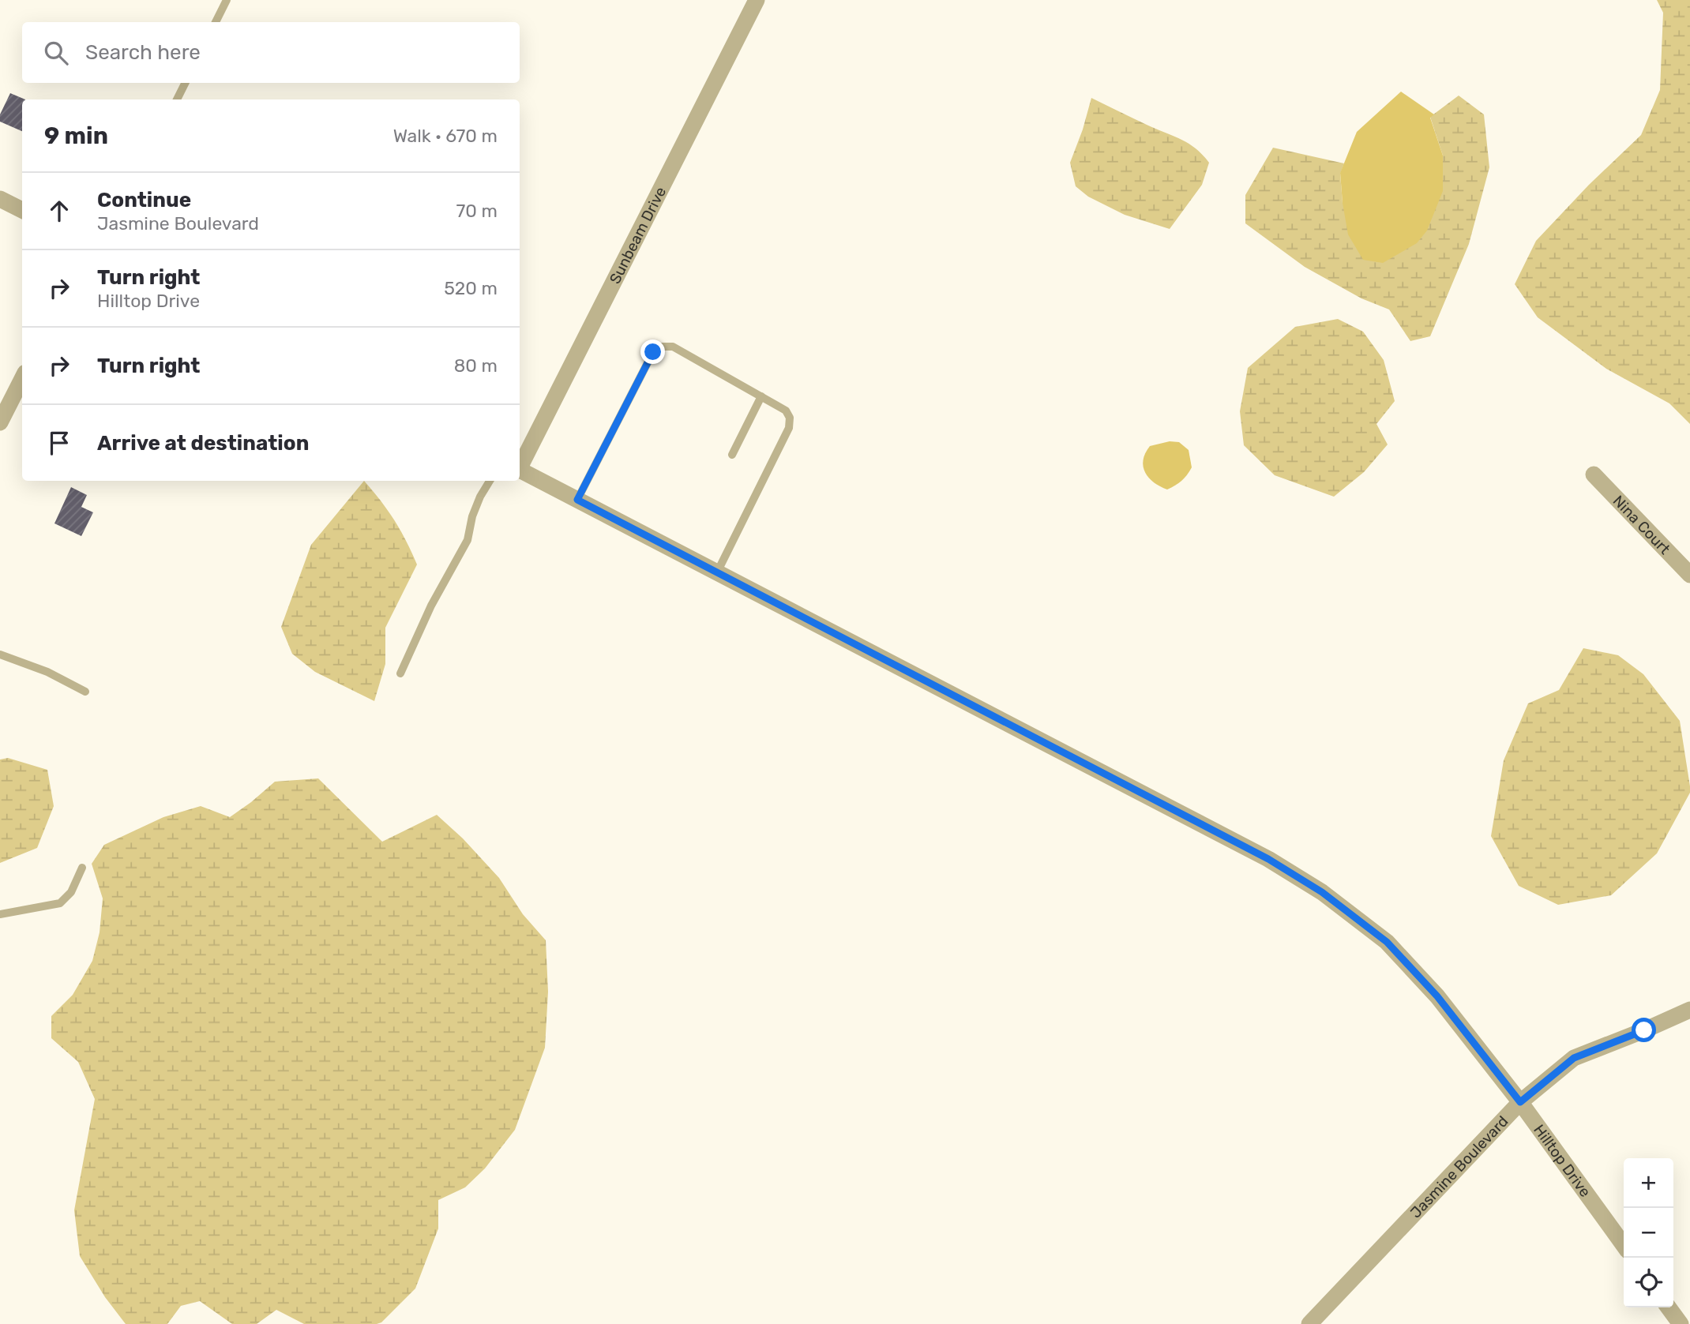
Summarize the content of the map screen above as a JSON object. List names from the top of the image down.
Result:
{
  "streets": {
    "street": [
      "Sunbeam Drive",
      "Nina Court",
      "Hilltop Drive",
      "Jasmine Boulevard"
    ]
  },
  "crossings": [
    ["Hilltop Drive", "Jasmine Boulevard"]
  ],
  "page": {
    "search": "Search here",
    "heading": ["9 min", "Walk · 670 m"],
    "list": [
      ["Continue", "Jasmine Boulevard", "70 m"],
      ["Turn right", "Hilltop Drive", "520 m"],
      ["Turn right", "80 m"],
      "Arrive at destination"
    ],
    "map_buttons": ["+", "−"]
  }
}
